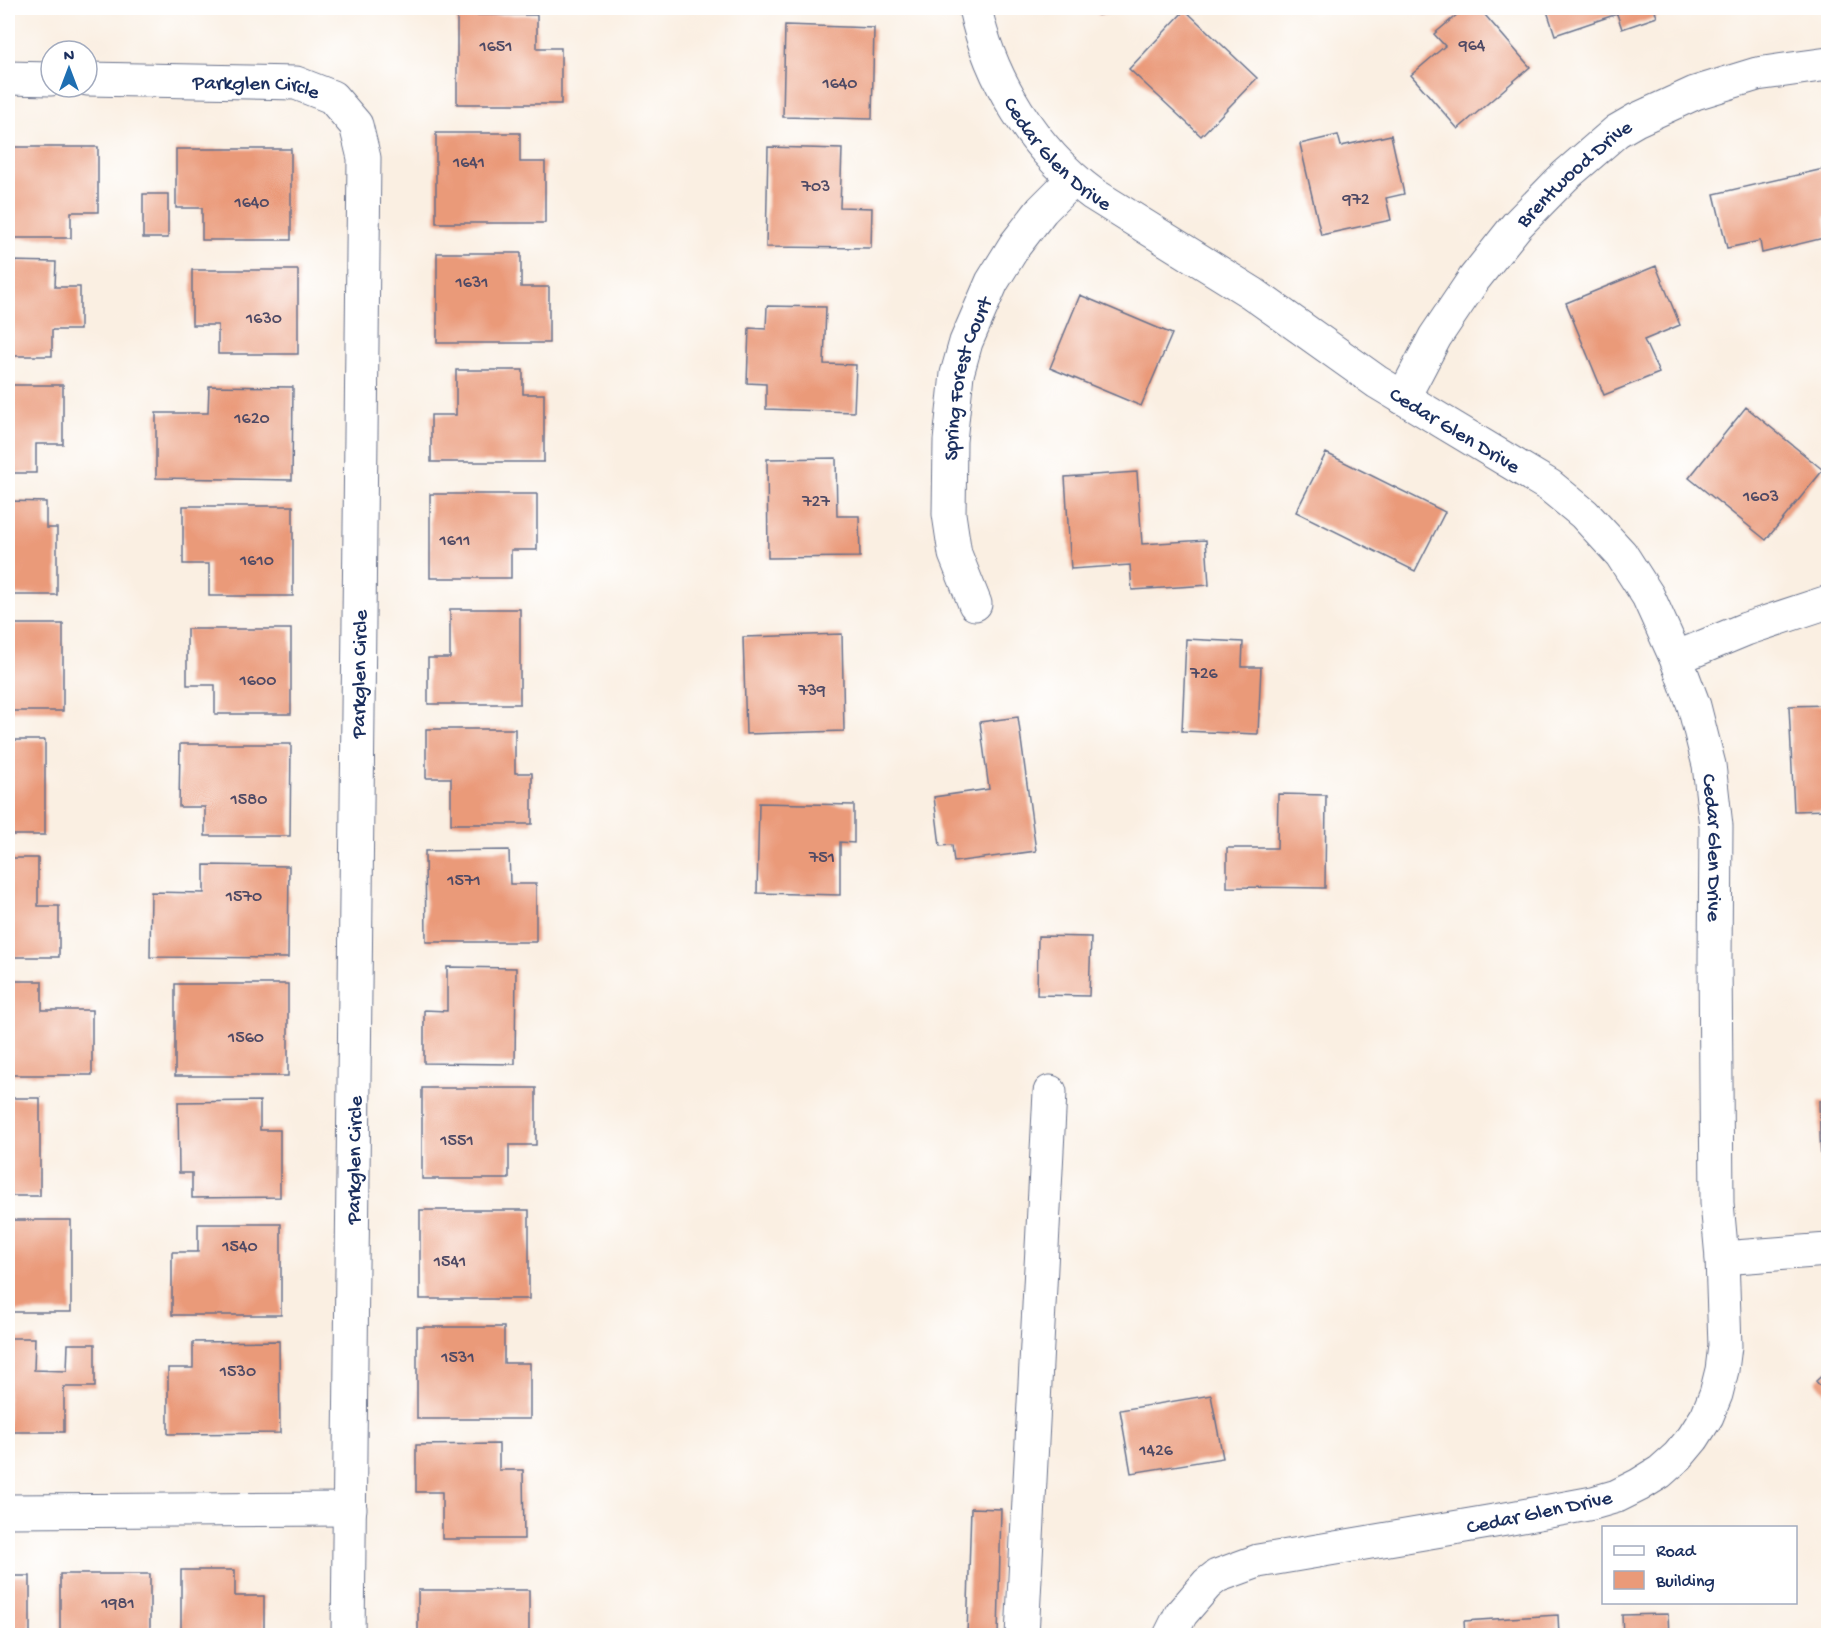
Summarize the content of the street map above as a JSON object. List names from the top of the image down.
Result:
{
  "streets": {
    "street": [
      "Parkglen Circle",
      "Cedar Glen Drive",
      "Brentwood Drive",
      "Spring Forest Court"
    ]
  },
  "crossings": [
    ["Cedar Glen Drive", "Brentwood Drive"],
    ["Cedar Glen Drive", "Spring Forest Court"]
  ],
  "house_numbers": [
    "964",
    "1651",
    "1640",
    "1641",
    "703",
    "972",
    "1640",
    "1631",
    "1630",
    "1620",
    "1603",
    "727",
    "1611",
    "1610",
    "726",
    "1600",
    "739",
    "1580",
    "751",
    "1571",
    "1570",
    "1560",
    "1551",
    "1540",
    "1541",
    "1531",
    "1530",
    "1426",
    "1981"
  ],
  "legend": ["Road", "Building"],
  "north": "top"
}
